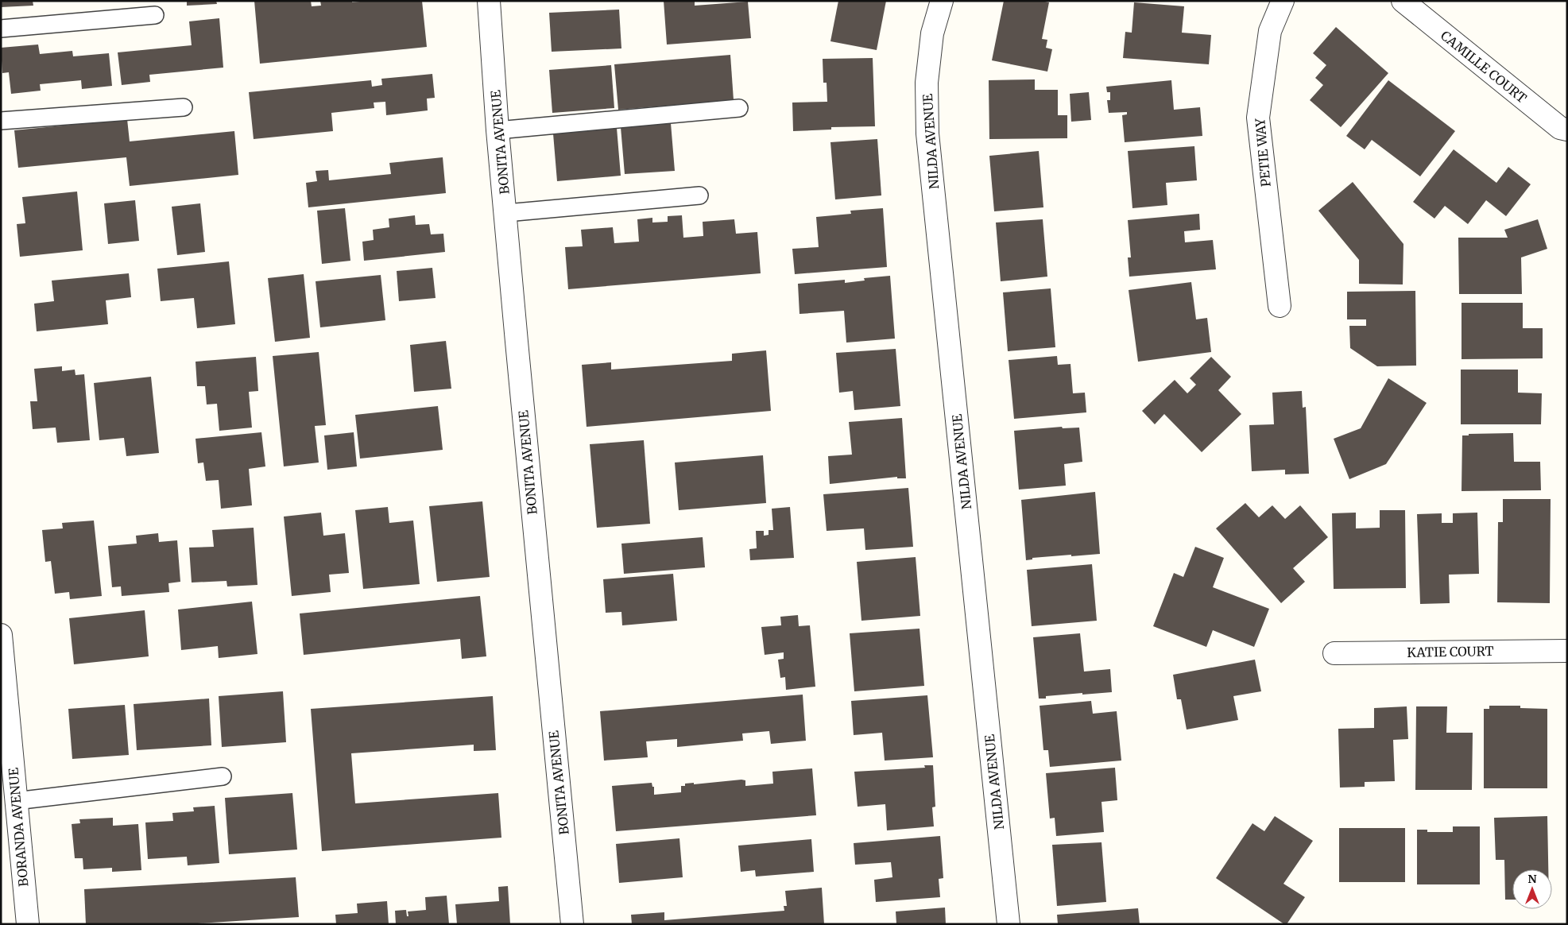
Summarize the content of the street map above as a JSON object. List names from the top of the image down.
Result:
{
  "streets": {
    "street": [
      "CAMILLE COURT",
      "NILDA AVENUE",
      "BONITA AVENUE",
      "PETIE WAY",
      "KATIE COURT",
      "BORANDA AVENUE"
    ]
  },
  "north": "top"
}
